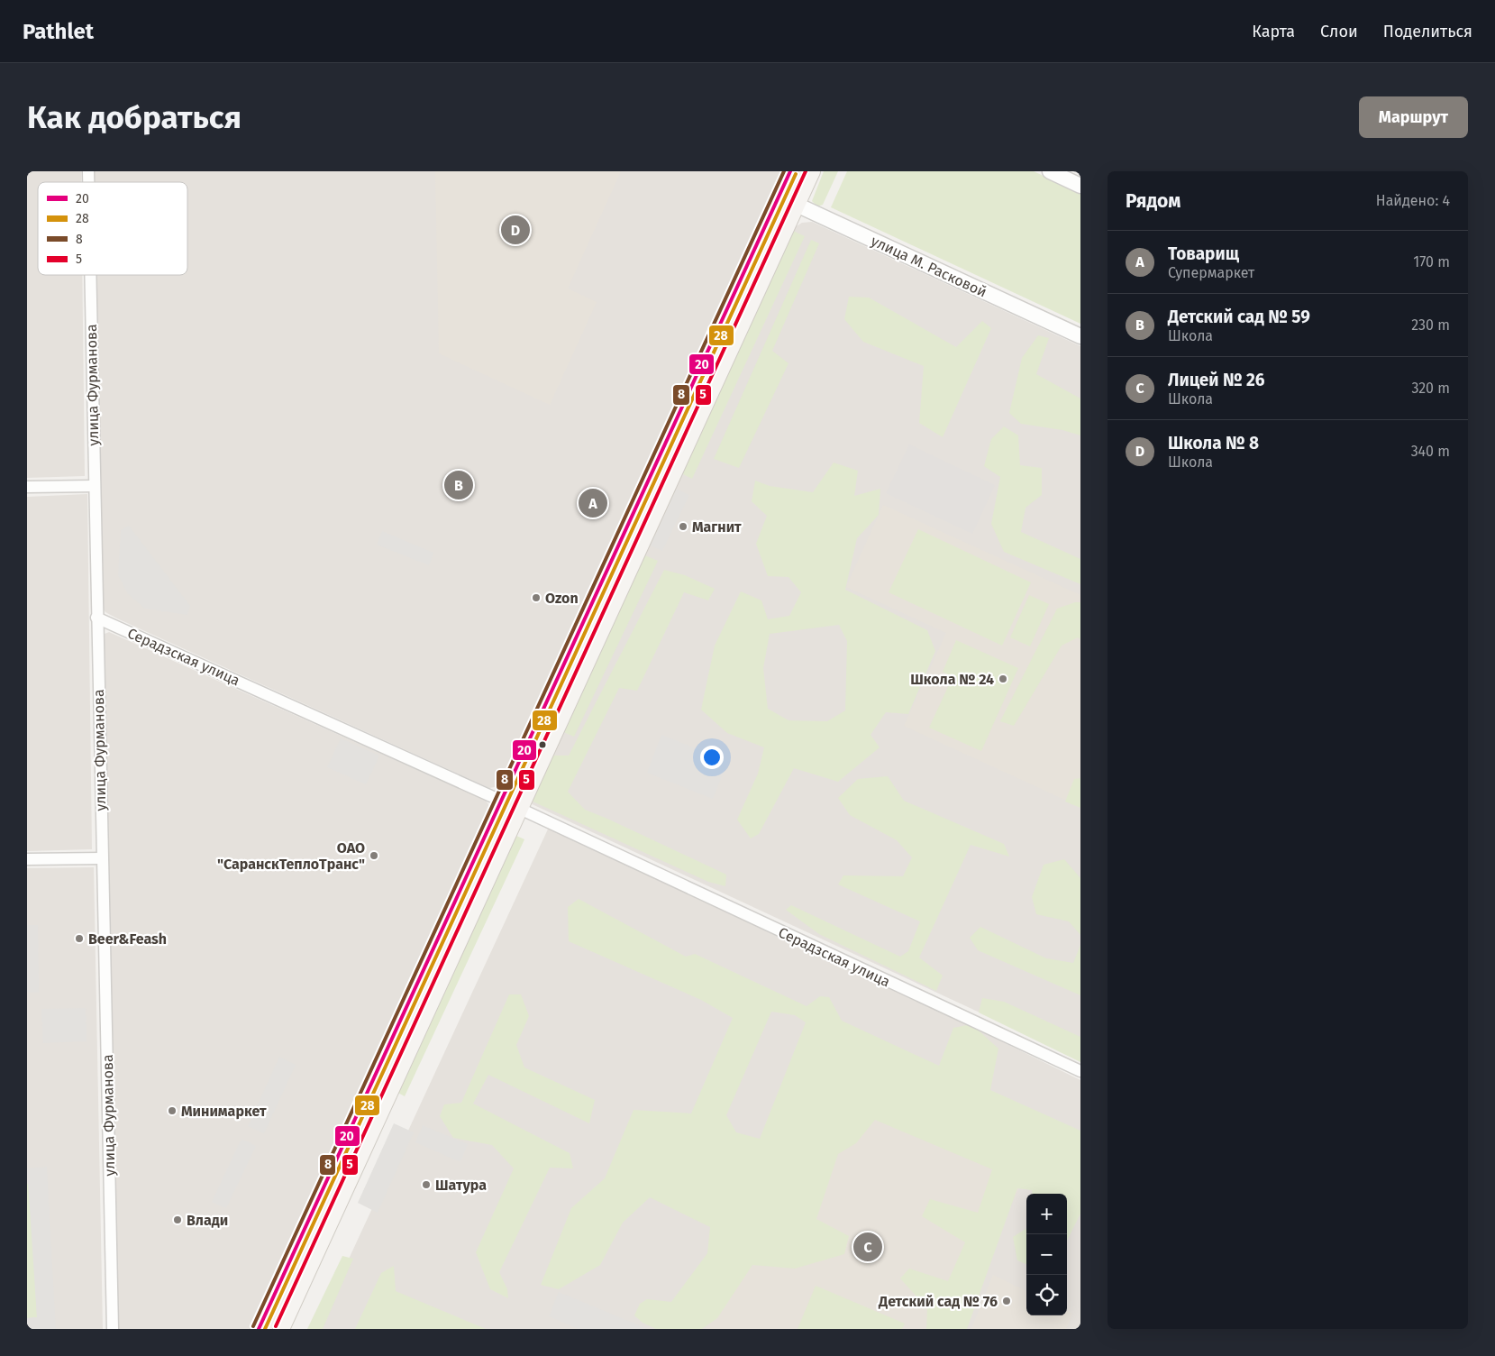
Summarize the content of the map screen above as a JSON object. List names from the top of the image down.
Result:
{
  "streets": {
    "main road": ["улица М. Расковой", "Серадзская улица"],
    "street": ["улица Фурманова"]
  },
  "crossings": [
    ["улица Фурманова", "Серадзская улица"]
  ],
  "places": [
    "Магнит",
    "Ozon",
    "Школа № 24",
    "ОАО \"СаранскТеплоТранс\"",
    "Beer&Feash",
    "Минимаркет",
    "Шатура",
    "Влади",
    "Детский сад № 76"
  ],
  "lines": [
    "transit line 20",
    "transit line 8",
    "transit line 5",
    "transit line 28"
  ],
  "legend": [
    "20",
    "28",
    "8",
    "5"
  ],
  "page": {
    "header": "Pathlet",
    "nav": ["Карта", "Слои", "Поделиться"],
    "buttons": "Маршрут",
    "title": "Как добраться",
    "heading": ["Рядом", "Найдено: 4"],
    "pins": [
      "D",
      "B",
      "A",
      "C"
    ],
    "list": [
      {
        "mark": "A",
        "name": "Товарищ",
        "note": "Супермаркет",
        "value": "170 m"
      },
      {
        "mark": "B",
        "name": "Детский сад № 59",
        "note": "Школа",
        "value": "230 m"
      },
      {
        "mark": "C",
        "name": "Лицей № 26",
        "note": "Школа",
        "value": "320 m"
      },
      {
        "mark": "D",
        "name": "Школа № 8",
        "note": "Школа",
        "value": "340 m"
      }
    ],
    "map_buttons": ["+", "−"]
  }
}
